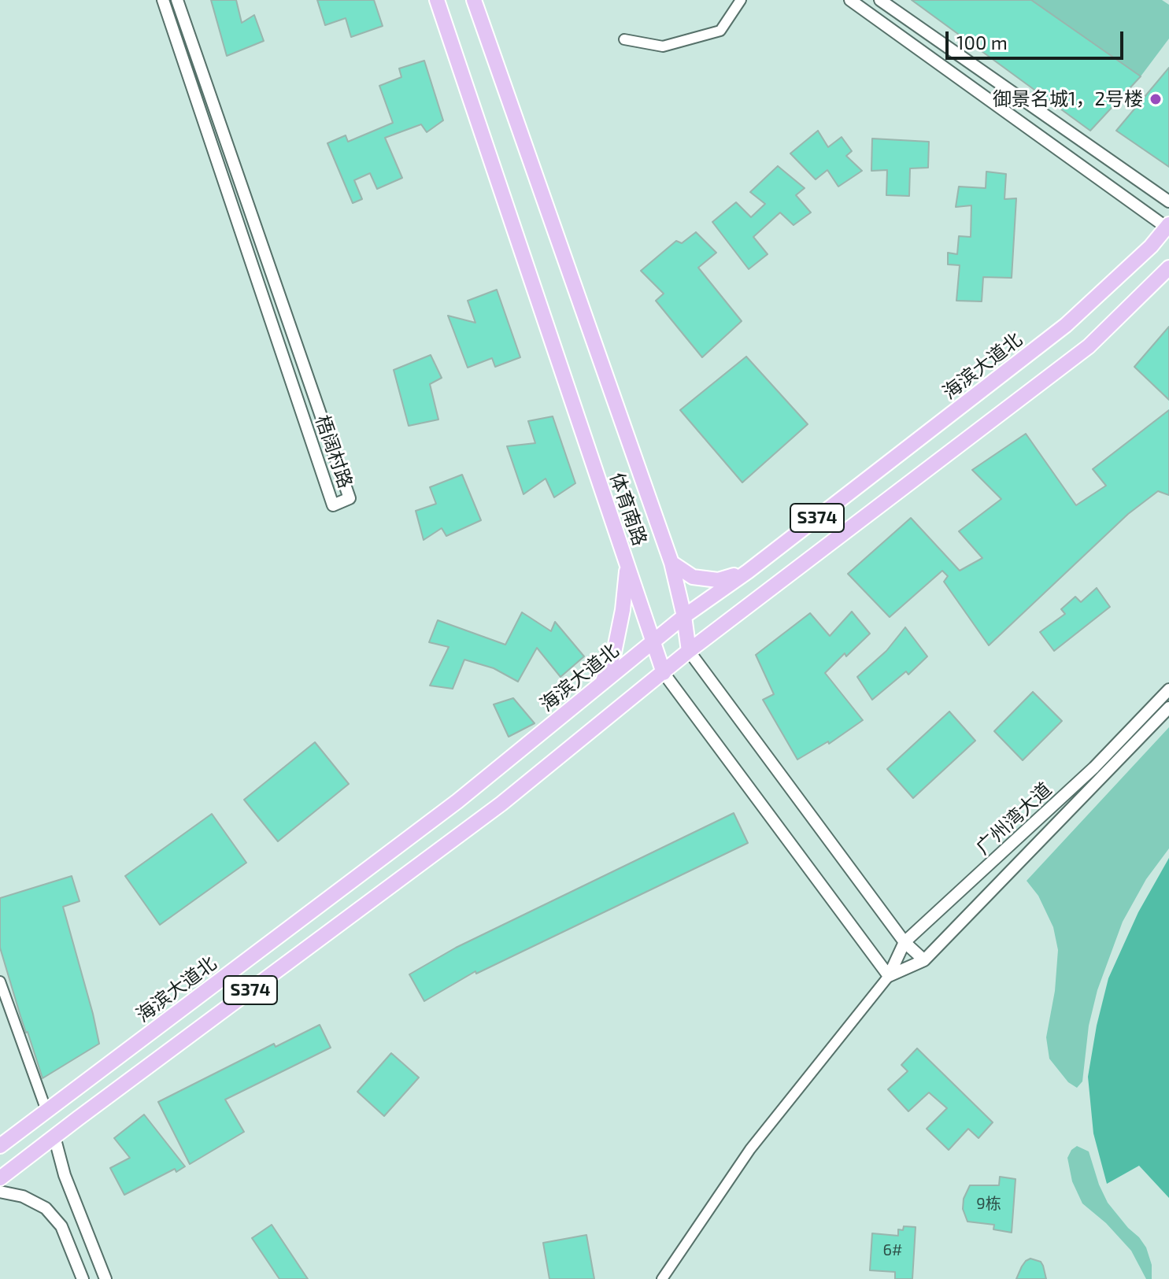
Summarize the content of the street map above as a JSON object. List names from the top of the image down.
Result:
{
  "streets": {
    "main road": ["海滨大道北", "体育南路", "S374"],
    "street": ["梧阔村路", "广州湾大道"]
  },
  "crossings": [
    ["海滨大道北", "体育南路"],
    ["体育南路", "S374"],
    ["体育南路", "广州湾大道"]
  ],
  "places": ["御景名城1，2号楼"],
  "house_numbers": ["9栋", "6#"],
  "scale_bar": "100 m"
}
